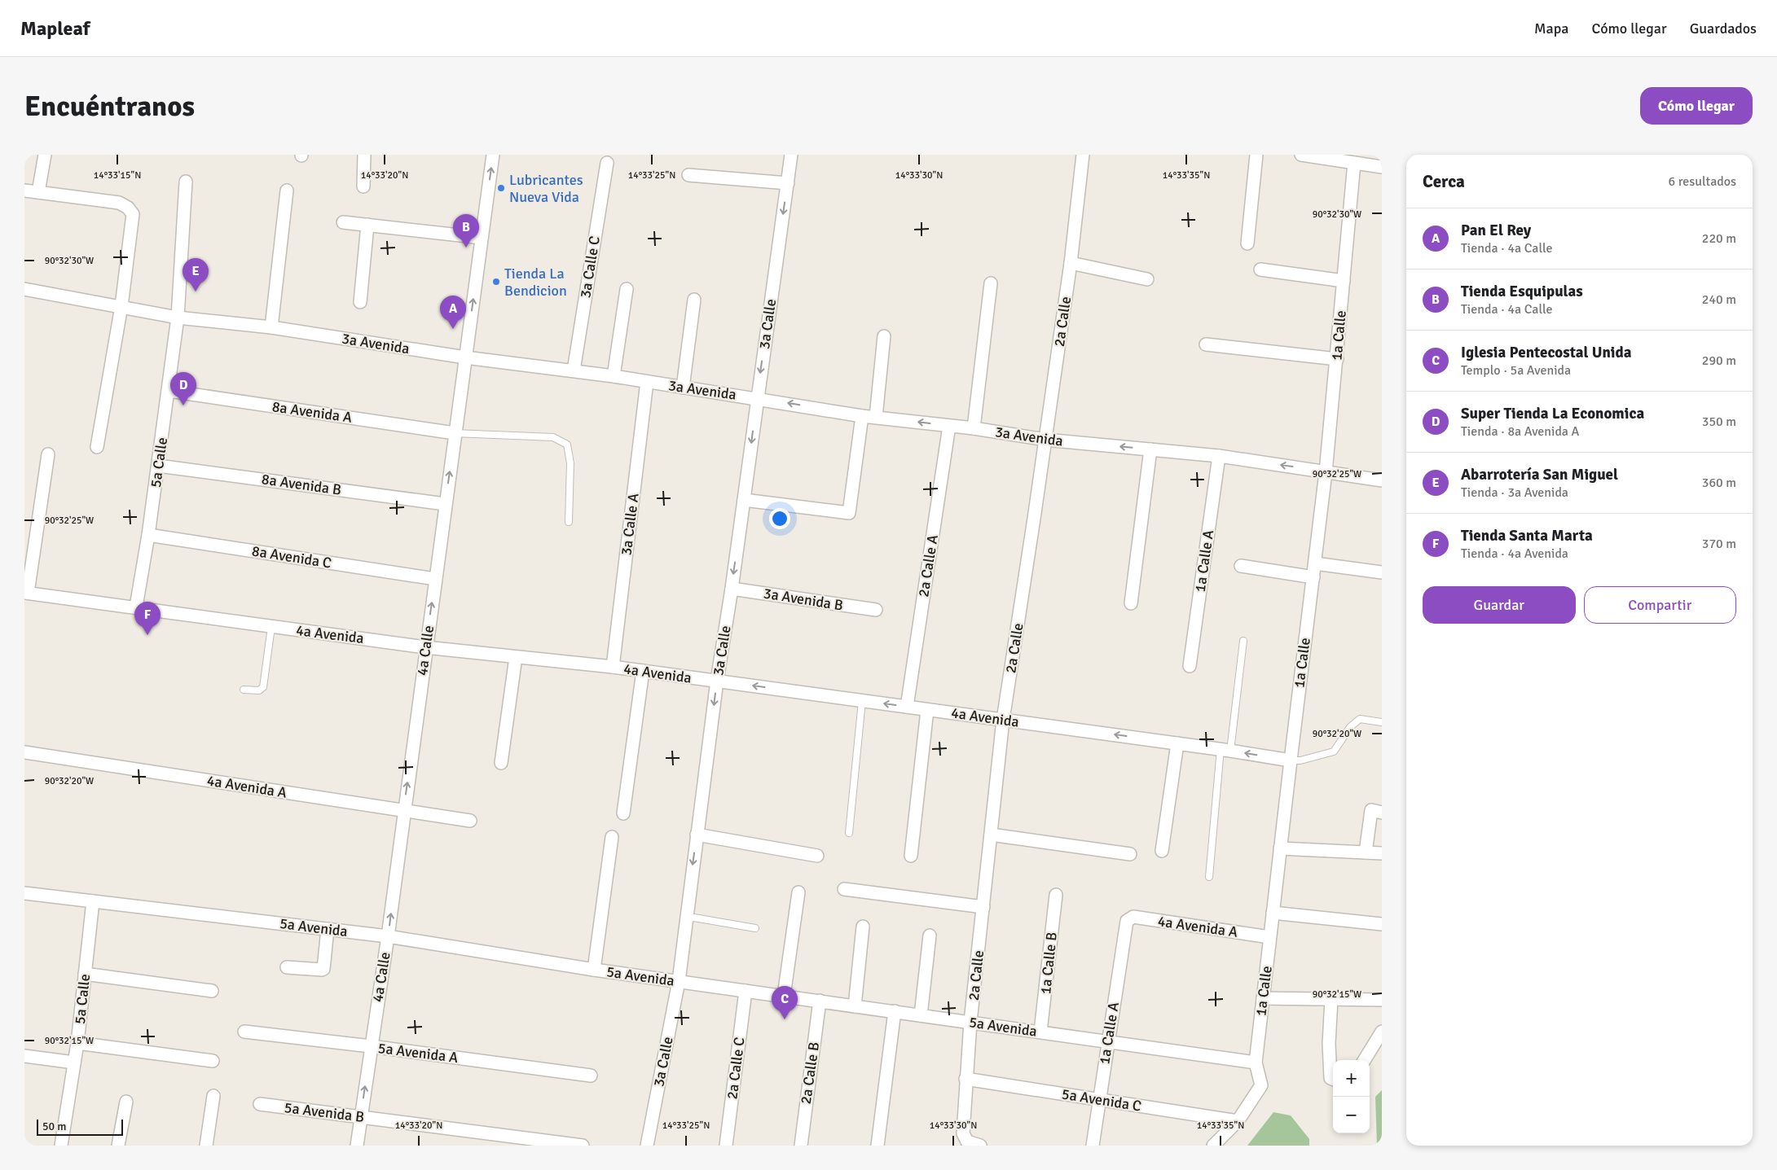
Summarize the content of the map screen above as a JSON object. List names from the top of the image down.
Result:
{
  "streets": {
    "street": [
      "3a Calle C",
      "2a Calle",
      "3a Calle",
      "1a Calle",
      "3a Avenida",
      "8a Avenida A",
      "5a Calle",
      "8a Avenida B",
      "3a Calle A",
      "8a Avenida C",
      "1a Calle A",
      "2a Calle A",
      "3a Avenida B",
      "4a Avenida",
      "4a Calle",
      "4a Avenida A",
      "5a Avenida",
      "1a Calle B",
      "5a Avenida A",
      "2a Calle C",
      "2a Calle B",
      "5a Avenida C",
      "5a Avenida B"
    ]
  },
  "crossings": [
    ["3a Calle C", "3a Avenida"],
    ["2a Calle", "3a Avenida"],
    ["2a Calle", "4a Avenida"],
    ["2a Calle", "5a Avenida"],
    ["2a Calle", "5a Avenida C"],
    ["3a Calle", "3a Avenida"],
    ["3a Calle", "3a Avenida B"],
    ["3a Calle", "4a Avenida"],
    ["3a Calle", "5a Avenida"],
    ["1a Calle", "3a Avenida"],
    ["1a Calle", "4a Avenida"],
    ["1a Calle", "4a Avenida A"],
    ["1a Calle", "5a Avenida"],
    ["1a Calle", "5a Avenida C"],
    ["3a Avenida", "5a Calle"],
    ["3a Avenida", "3a Calle A"],
    ["3a Avenida", "1a Calle A"],
    ["3a Avenida", "2a Calle A"],
    ["3a Avenida", "4a Calle"],
    ["8a Avenida A", "5a Calle"],
    ["8a Avenida A", "4a Calle"],
    ["5a Calle", "8a Avenida B"],
    ["5a Calle", "8a Avenida C"],
    ["5a Calle", "4a Avenida"],
    ["5a Calle", "5a Avenida"],
    ["8a Avenida B", "4a Calle"],
    ["3a Calle A", "4a Avenida"],
    ["8a Avenida C", "4a Calle"],
    ["1a Calle A", "4a Avenida A"],
    ["1a Calle A", "5a Avenida"],
    ["1a Calle A", "5a Avenida C"],
    ["2a Calle A", "4a Avenida"],
    ["4a Avenida", "4a Calle"],
    ["4a Calle", "4a Avenida A"],
    ["4a Calle", "5a Avenida"],
    ["4a Calle", "5a Avenida A"],
    ["4a Calle", "5a Avenida B"],
    ["5a Avenida", "1a Calle B"],
    ["5a Avenida", "2a Calle C"],
    ["5a Avenida", "2a Calle B"]
  ],
  "one_way": ["4a Calle"],
  "places": ["Lubricantes Nueva Vida", "Tienda La Bendicion"],
  "scale_bar": "50 m",
  "page": {
    "header": "Mapleaf",
    "nav": ["Mapa", "Cómo llegar", "Guardados"],
    "buttons": [
      "Cómo llegar",
      ["Guardar", "Compartir"]
    ],
    "title": "Encuéntranos",
    "heading": ["Cerca", "6 resultados"],
    "list": [
      {
        "mark": "A",
        "name": "Pan El Rey",
        "note": "Tienda · 4a Calle",
        "value": "220 m"
      },
      {
        "mark": "B",
        "name": "Tienda Esquipulas",
        "note": "Tienda · 4a Calle",
        "value": "240 m"
      },
      {
        "mark": "C",
        "name": "Iglesia Pentecostal Unida",
        "note": "Templo · 5a Avenida",
        "value": "290 m"
      },
      {
        "mark": "D",
        "name": "Super Tienda La Economica",
        "note": "Tienda · 8a Avenida A",
        "value": "350 m"
      },
      {
        "mark": "E",
        "name": "Abarrotería San Miguel",
        "note": "Tienda · 3a Avenida",
        "value": "360 m"
      },
      {
        "mark": "F",
        "name": "Tienda Santa Marta",
        "note": "Tienda · 4a Avenida",
        "value": "370 m"
      }
    ],
    "pins": [
      "B",
      "E",
      "A",
      "D",
      "F",
      "C"
    ],
    "map_buttons": ["+", "−"],
    "scale": "50 m"
  },
  "coordinates": [
    "14°33'15\"N",
    "14°33'20\"N",
    "14°33'25\"N",
    "14°33'30\"N",
    "14°33'35\"N",
    "90°32'30\"W",
    "90°32'25\"W",
    "90°32'20\"W",
    "90°32'15\"W"
  ]
}
